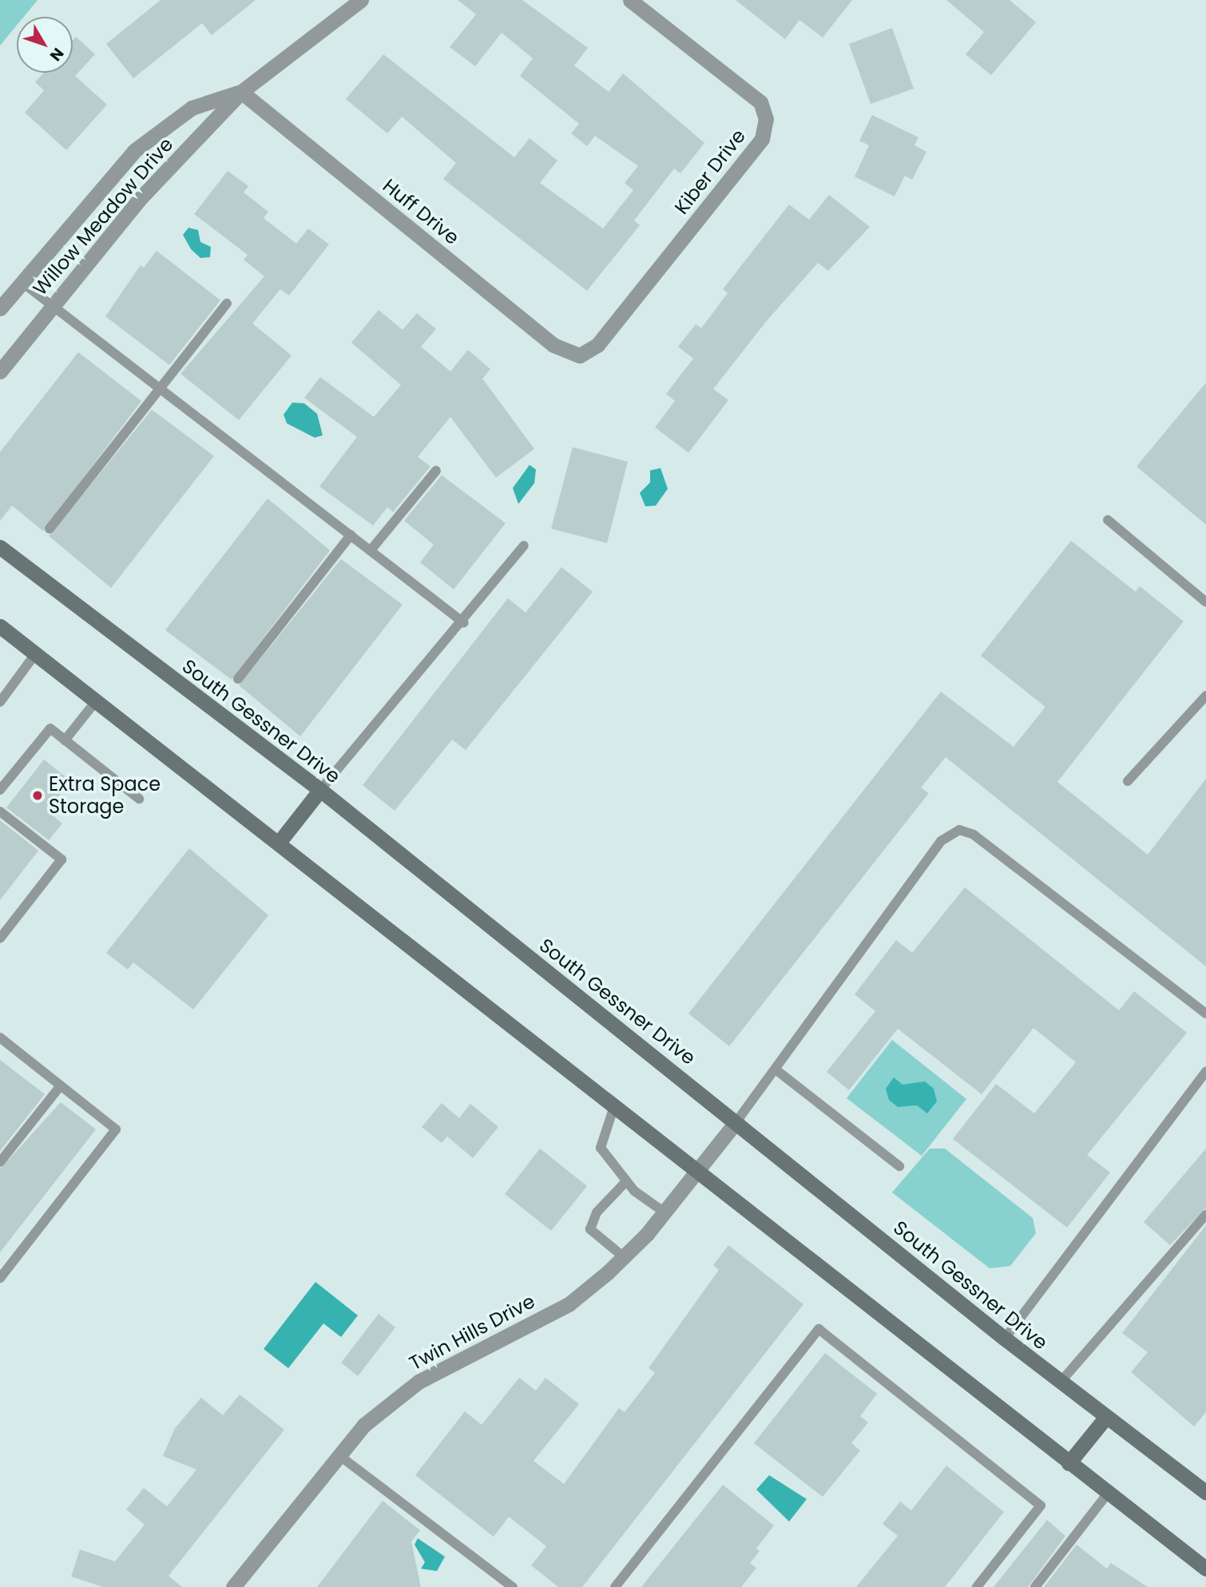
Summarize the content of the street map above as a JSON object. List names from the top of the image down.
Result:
{
  "streets": {
    "main road": ["South Gessner Drive"],
    "street": [
      "Kiber Drive",
      "Huff Drive",
      "Willow Meadow Drive",
      "Twin Hills Drive"
    ]
  },
  "crossings": [
    ["Kiber Drive", "Huff Drive"],
    ["Huff Drive", "Willow Meadow Drive"],
    ["South Gessner Drive", "Twin Hills Drive"]
  ],
  "places": ["Extra Space Storage"],
  "north": "bottom right"
}
